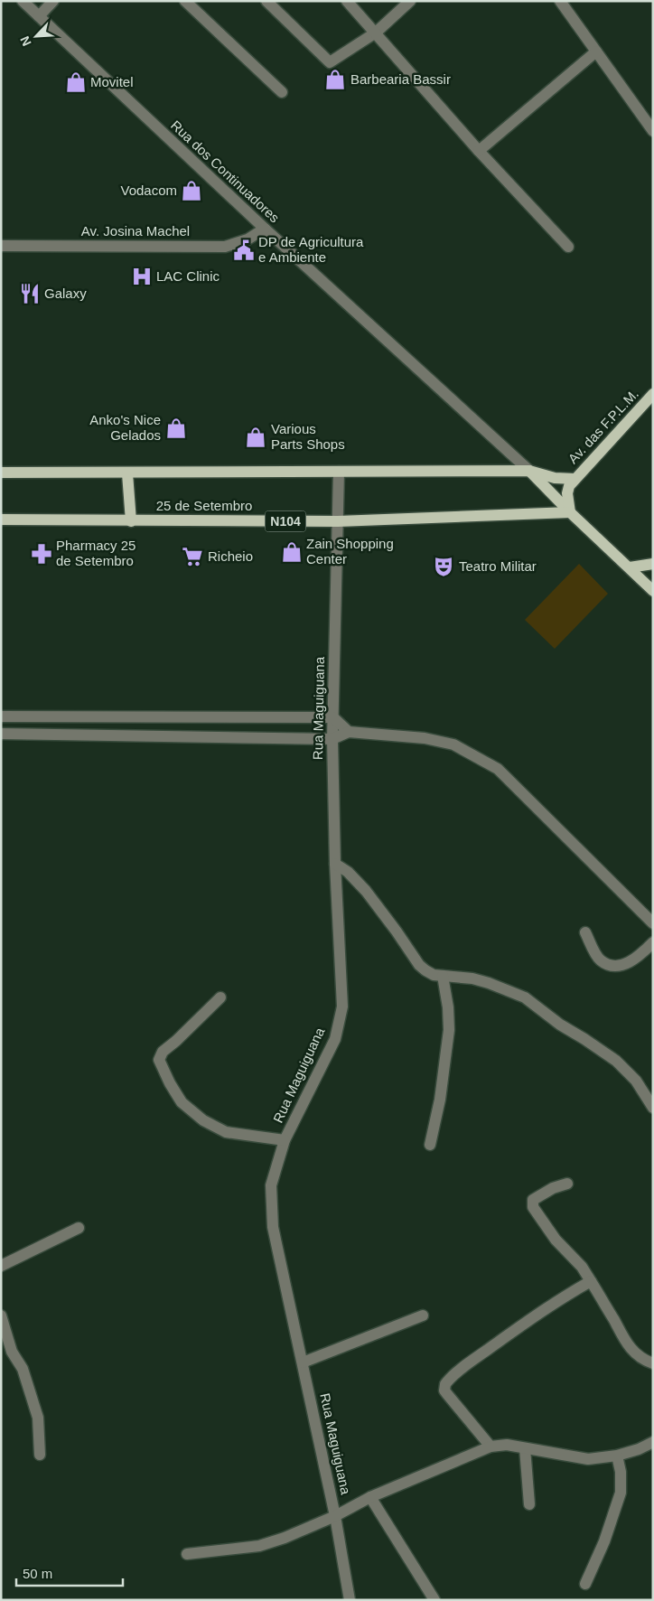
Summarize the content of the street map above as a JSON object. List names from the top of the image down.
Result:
{
  "streets": {
    "main road": ["Av. das F.P.L.M.", "25 de Setembro", "N104"],
    "street": ["Rua dos Continuadores", "Av. Josina Machel", "Rua Maguiguana"]
  },
  "crossings": [
    ["Rua dos Continuadores", "Av. Josina Machel"],
    ["25 de Setembro", "Rua Maguiguana"]
  ],
  "places": {
    "shop": [
      "Barbearia Bassir",
      "Movitel",
      "Vodacom",
      "Anko's Nice Gelados",
      "Various Parts Shops",
      "Zain Shopping Center"
    ],
    "public building": ["DP de Agricultura e Ambiente"],
    "hospital": ["LAC Clinic"],
    "restaurant": ["Galaxy"],
    "pharmacy": ["Pharmacy 25 de Setembro"],
    "supermarket": ["Richeio"],
    "theatre": ["Teatro Militar"]
  },
  "scale_bar": "50 m",
  "north": "bottom left"
}
